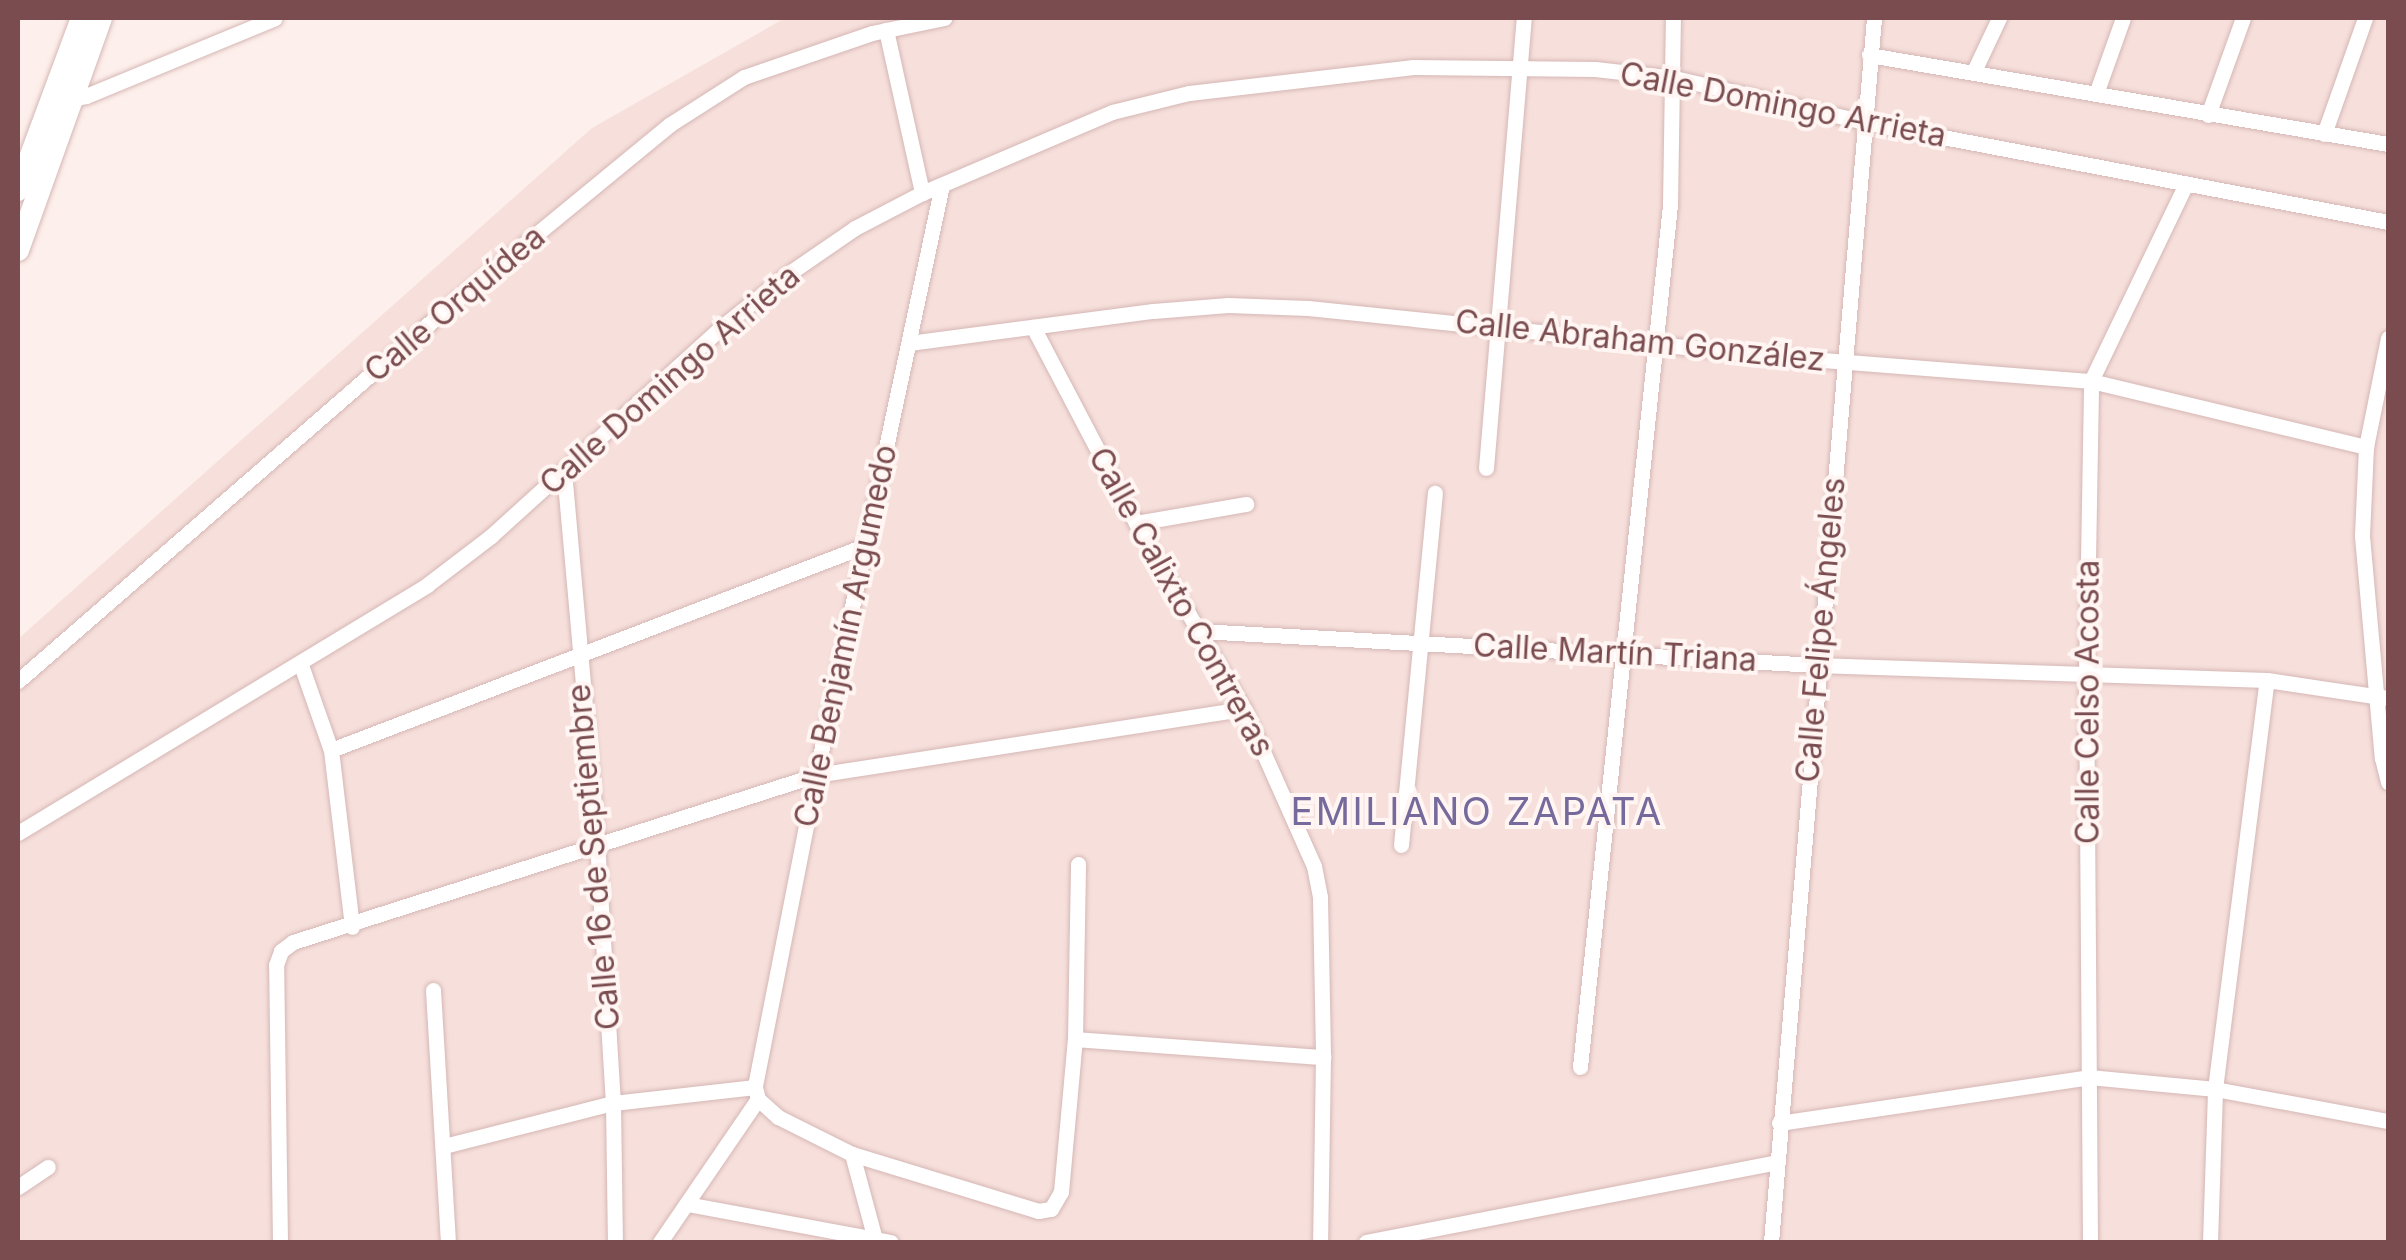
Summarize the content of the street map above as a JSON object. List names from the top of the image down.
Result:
{
  "streets": {
    "street": [
      "Calle Domingo Arrieta",
      "Calle Orquídea",
      "Calle Abraham González",
      "Calle Calixto Contreras",
      "Calle Felipe Ángeles",
      "Calle Benjamín Argumedo",
      "Calle Martín Triana",
      "Calle Celso Acosta",
      "Calle 16 de Septiembre"
    ]
  },
  "crossings": [
    ["Calle Domingo Arrieta", "Calle Felipe Ángeles"],
    ["Calle Domingo Arrieta", "Calle Benjamín Argumedo"],
    ["Calle Domingo Arrieta", "Calle Celso Acosta"],
    ["Calle Domingo Arrieta", "Calle 16 de Septiembre"],
    ["Calle Abraham González", "Calle Calixto Contreras"],
    ["Calle Abraham González", "Calle Felipe Ángeles"],
    ["Calle Abraham González", "Calle Benjamín Argumedo"],
    ["Calle Abraham González", "Calle Celso Acosta"],
    ["Calle Calixto Contreras", "Calle Martín Triana"],
    ["Calle Felipe Ángeles", "Calle Martín Triana"],
    ["Calle Martín Triana", "Calle Celso Acosta"]
  ],
  "districts": ["EMILIANO ZAPATA"]
}
